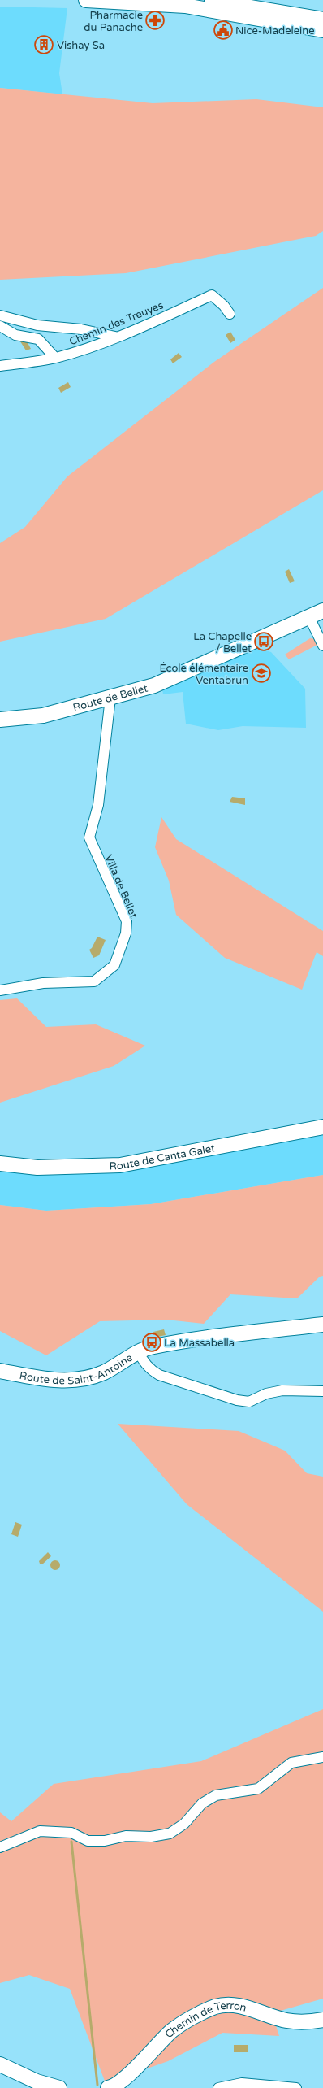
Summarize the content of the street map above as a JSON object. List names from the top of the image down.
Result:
{
  "streets": {
    "street": [
      "Chemin des Treuyes",
      "Route de Bellet",
      "Villa de Bellet",
      "Route de Canta Galet",
      "Route de Saint-Antoine",
      "Chemin de Terron"
    ]
  },
  "crossings": [
    ["Route de Bellet", "Villa de Bellet"]
  ],
  "places": {
    "pharmacy": ["Pharmacie du Panache"],
    "public building": ["Nice-Madeleine"],
    "building": ["Vishay Sa"],
    "bus stop": ["La Chapelle / Bellet", "La Massabella"],
    "school or university": ["École élémentaire Ventabrun"]
  }
}
